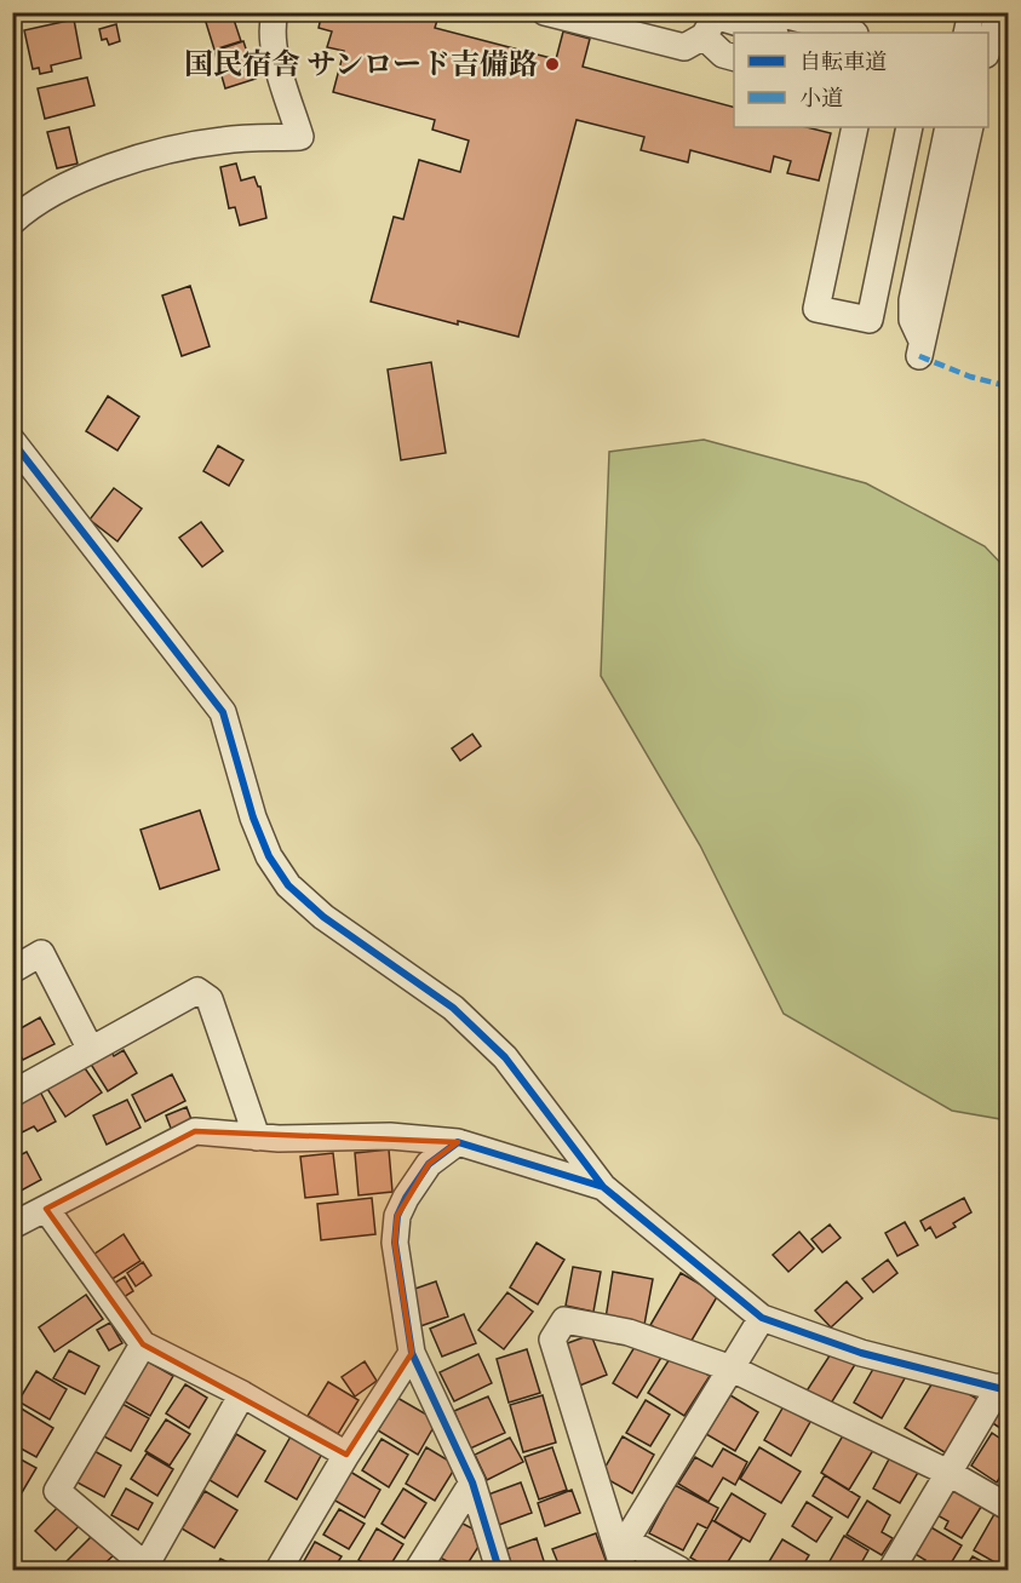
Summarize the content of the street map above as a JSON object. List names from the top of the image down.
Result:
{
  "places": ["国民宿舎 サンロード吉備路"],
  "legend": ["自転車道", "小道"]
}
